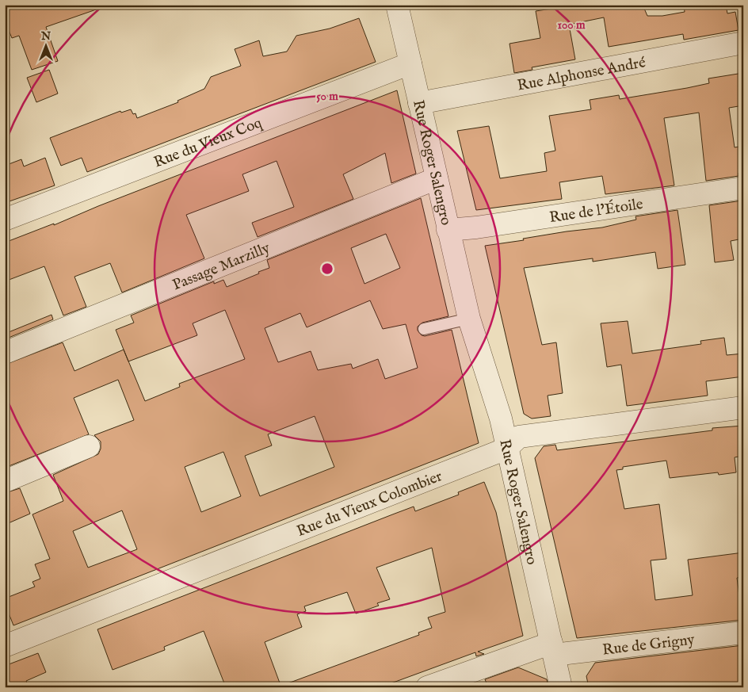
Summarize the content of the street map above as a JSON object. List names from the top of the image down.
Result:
{
  "streets": {
    "street": [
      "Rue Alphonse André",
      "Rue du Vieux Coq",
      "Rue Roger Salengro",
      "Rue de l'Étoile",
      "Passage Marzilly",
      "Rue du Vieux Colombier",
      "Rue de Grigny"
    ]
  },
  "crossings": [
    ["Rue Alphonse André", "Rue Roger Salengro"],
    ["Rue du Vieux Coq", "Rue Roger Salengro"],
    ["Rue Roger Salengro", "Rue de l'Étoile"],
    ["Rue Roger Salengro", "Passage Marzilly"],
    ["Rue Roger Salengro", "Rue du Vieux Colombier"],
    ["Rue Roger Salengro", "Rue de Grigny"]
  ],
  "north": "top",
  "rings": ["100 m", "50 m"]
}
